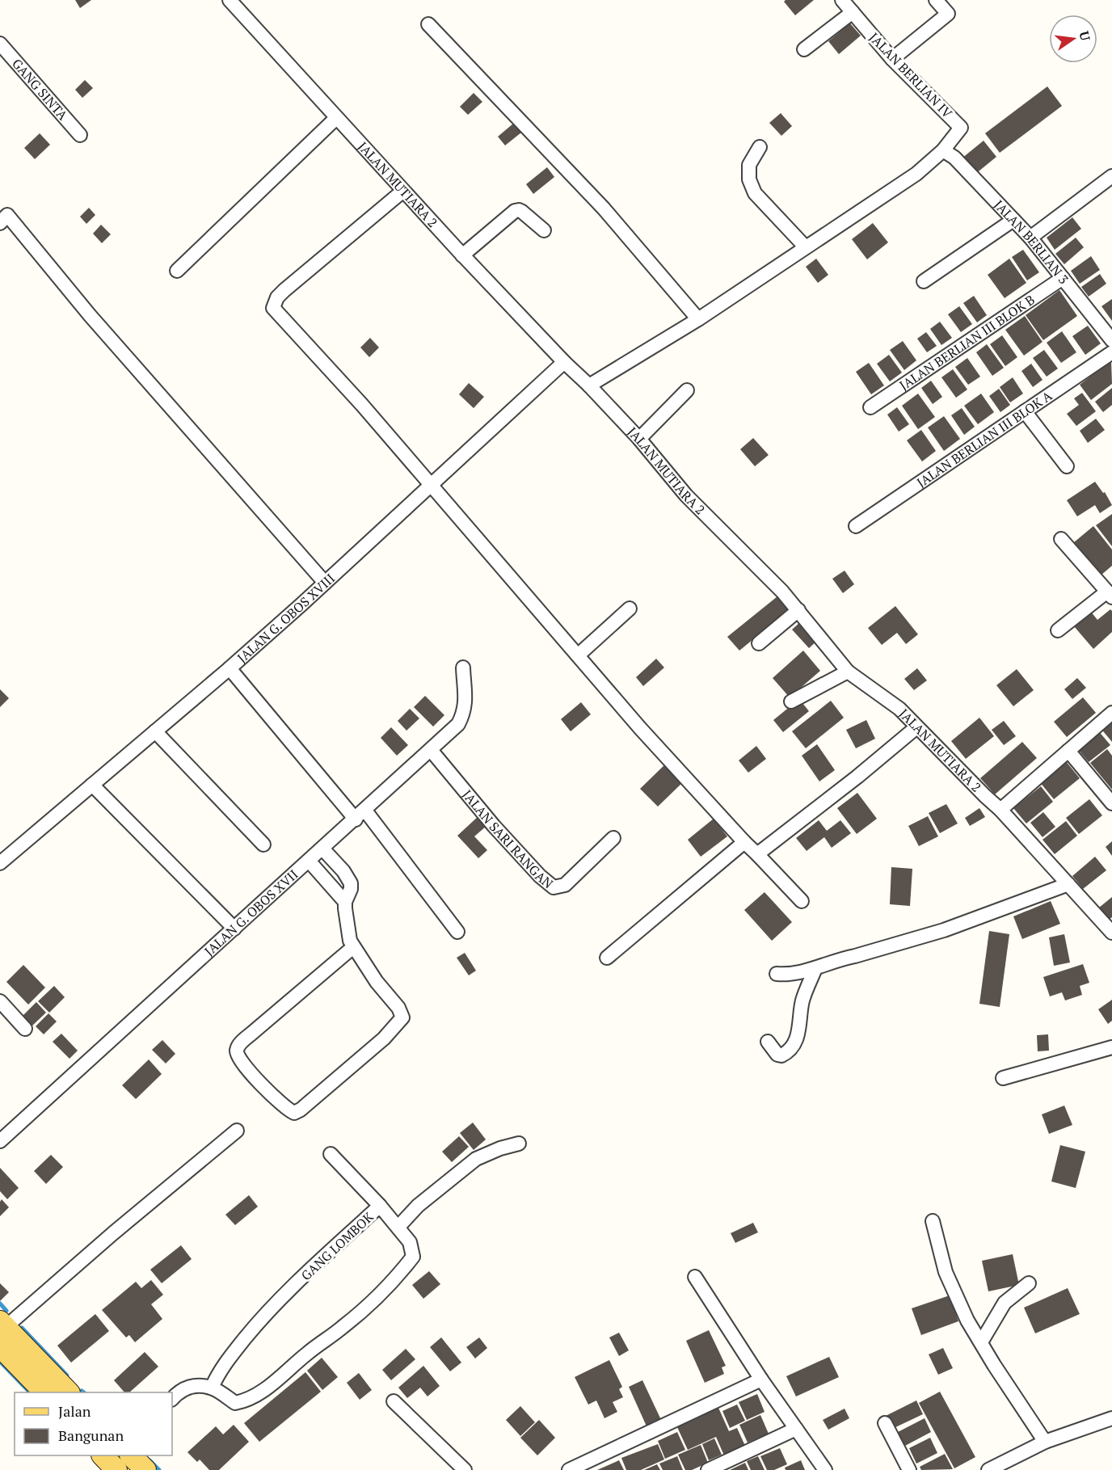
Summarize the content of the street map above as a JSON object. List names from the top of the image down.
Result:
{
  "streets": {
    "street": [
      "JALAN BERLIAN IV",
      "GANG SINTA",
      "JALAN MUTIARA 2",
      "JALAN BERLIAN 3",
      "JALAN BERLIAN III BLOK B",
      "JALAN BERLIAN III BLOK A",
      "JALAN G. OBOS XVIII",
      "JALAN SARI RANGAN",
      "JALAN G. OBOS XVII",
      "GANG LOMBOK"
    ]
  },
  "crossings": [
    ["JALAN BERLIAN IV", "JALAN BERLIAN 3"],
    ["JALAN MUTIARA 2", "JALAN G. OBOS XVIII"],
    ["JALAN BERLIAN 3", "JALAN BERLIAN III BLOK B"],
    ["JALAN SARI RANGAN", "JALAN G. OBOS XVII"]
  ],
  "legend": ["Jalan", "Bangunan"],
  "north": "right"
}
